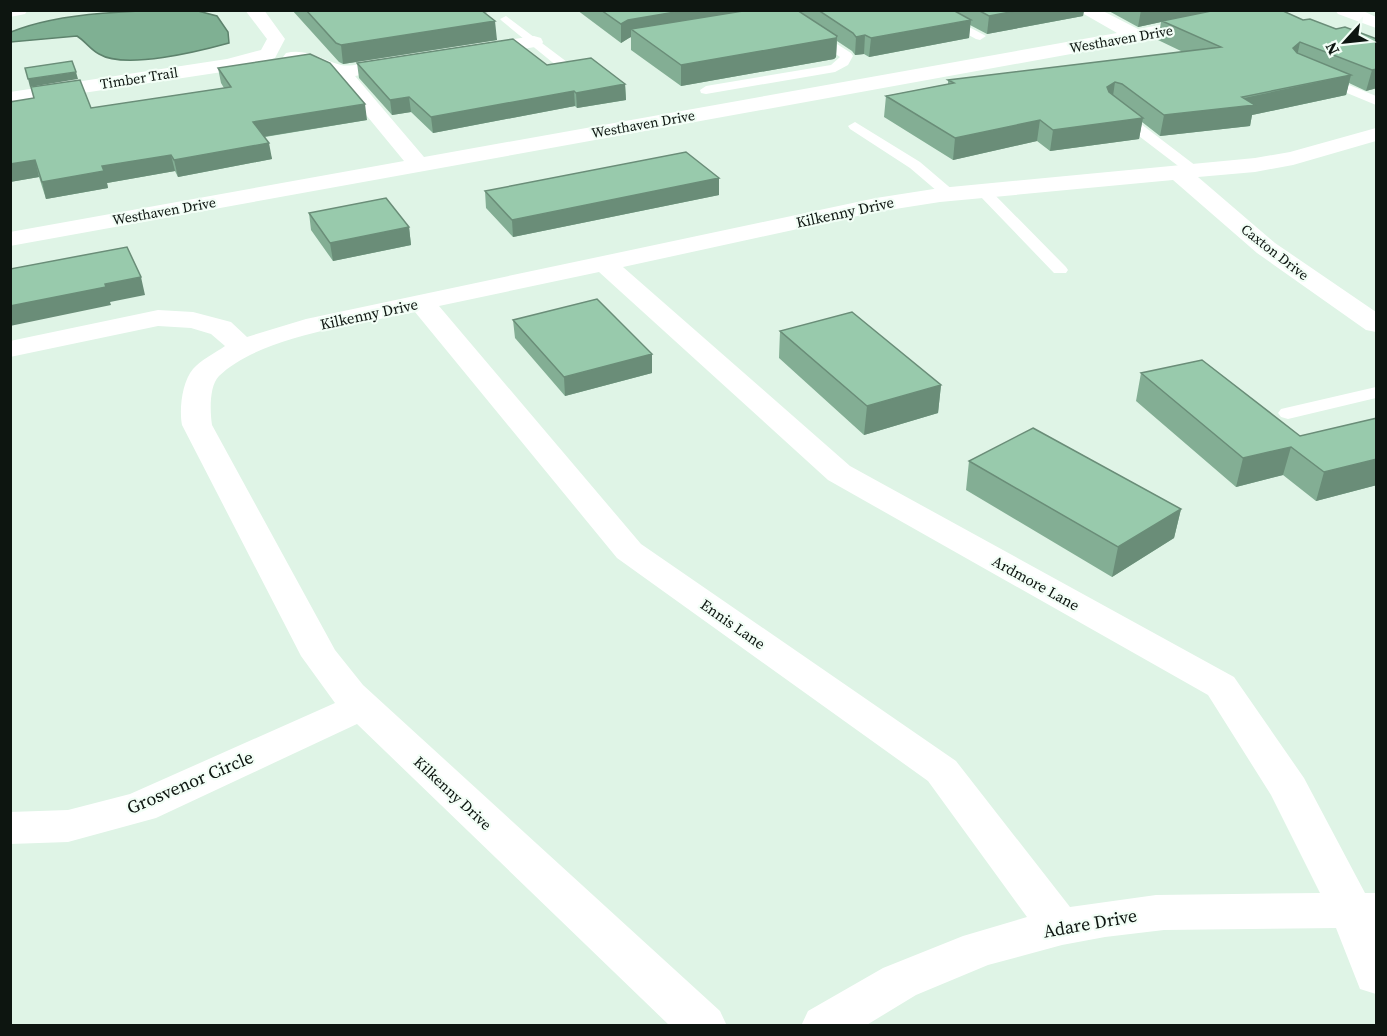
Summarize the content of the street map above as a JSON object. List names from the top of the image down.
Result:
{
  "streets": {
    "street": [
      "Westhaven Drive",
      "Timber Trail",
      "Kilkenny Drive",
      "Caxton Drive",
      "Ardmore Lane",
      "Ennis Lane",
      "Grosvenor Circle",
      "Adare Drive"
    ]
  },
  "crossings": [
    ["Westhaven Drive", "Timber Trail"],
    ["Kilkenny Drive", "Caxton Drive"],
    ["Kilkenny Drive", "Ardmore Lane"],
    ["Kilkenny Drive", "Ennis Lane"],
    ["Kilkenny Drive", "Grosvenor Circle"],
    ["Ardmore Lane", "Adare Drive"],
    ["Ennis Lane", "Adare Drive"]
  ],
  "north": "bottom left"
}
